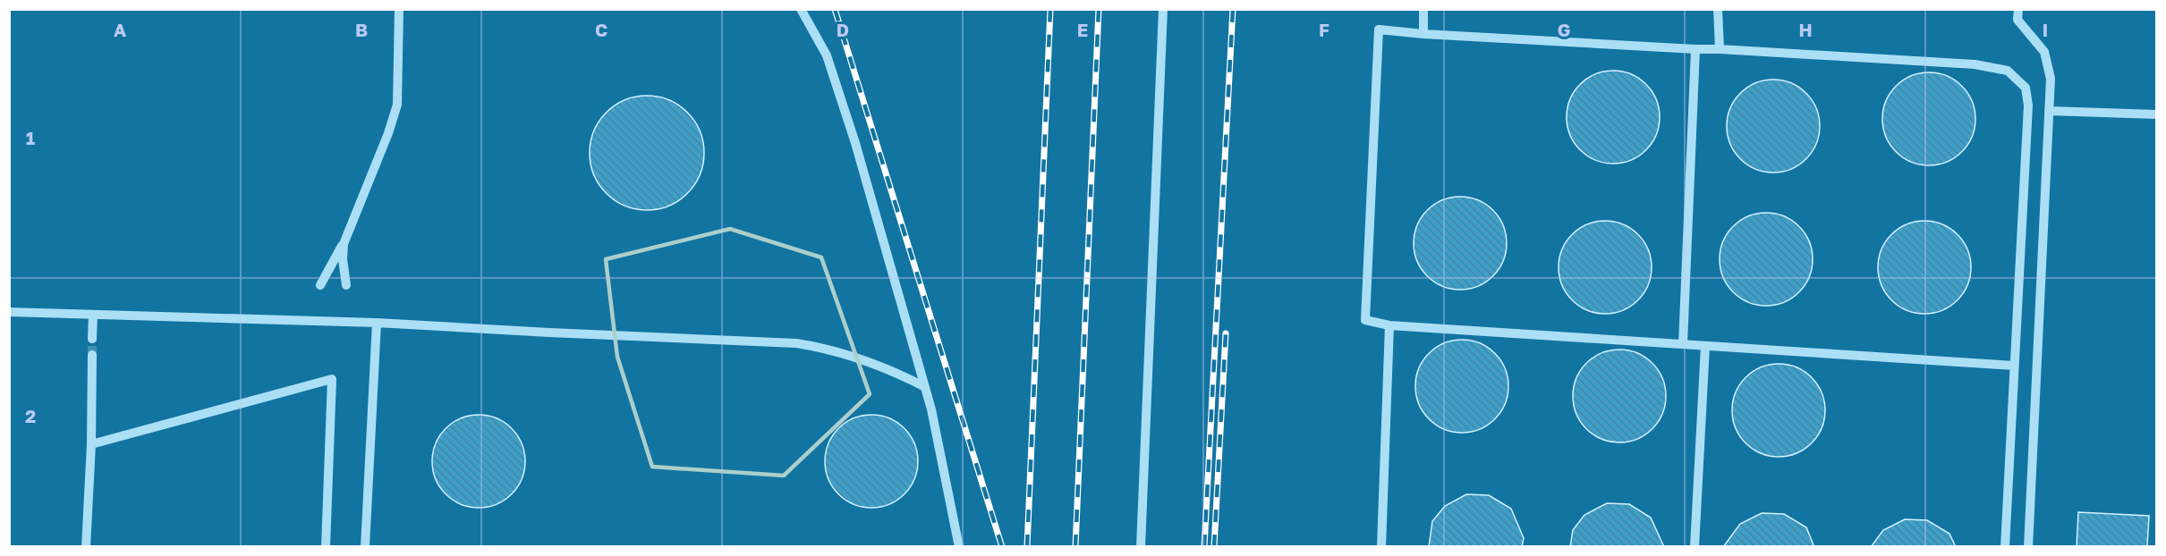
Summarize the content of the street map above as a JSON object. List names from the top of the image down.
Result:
{
  "grid": {
    "columns": [
      "A",
      "B",
      "C",
      "D",
      "E",
      "F",
      "G",
      "H",
      "I"
    ],
    "rows": ["1", "2"]
  }
}
